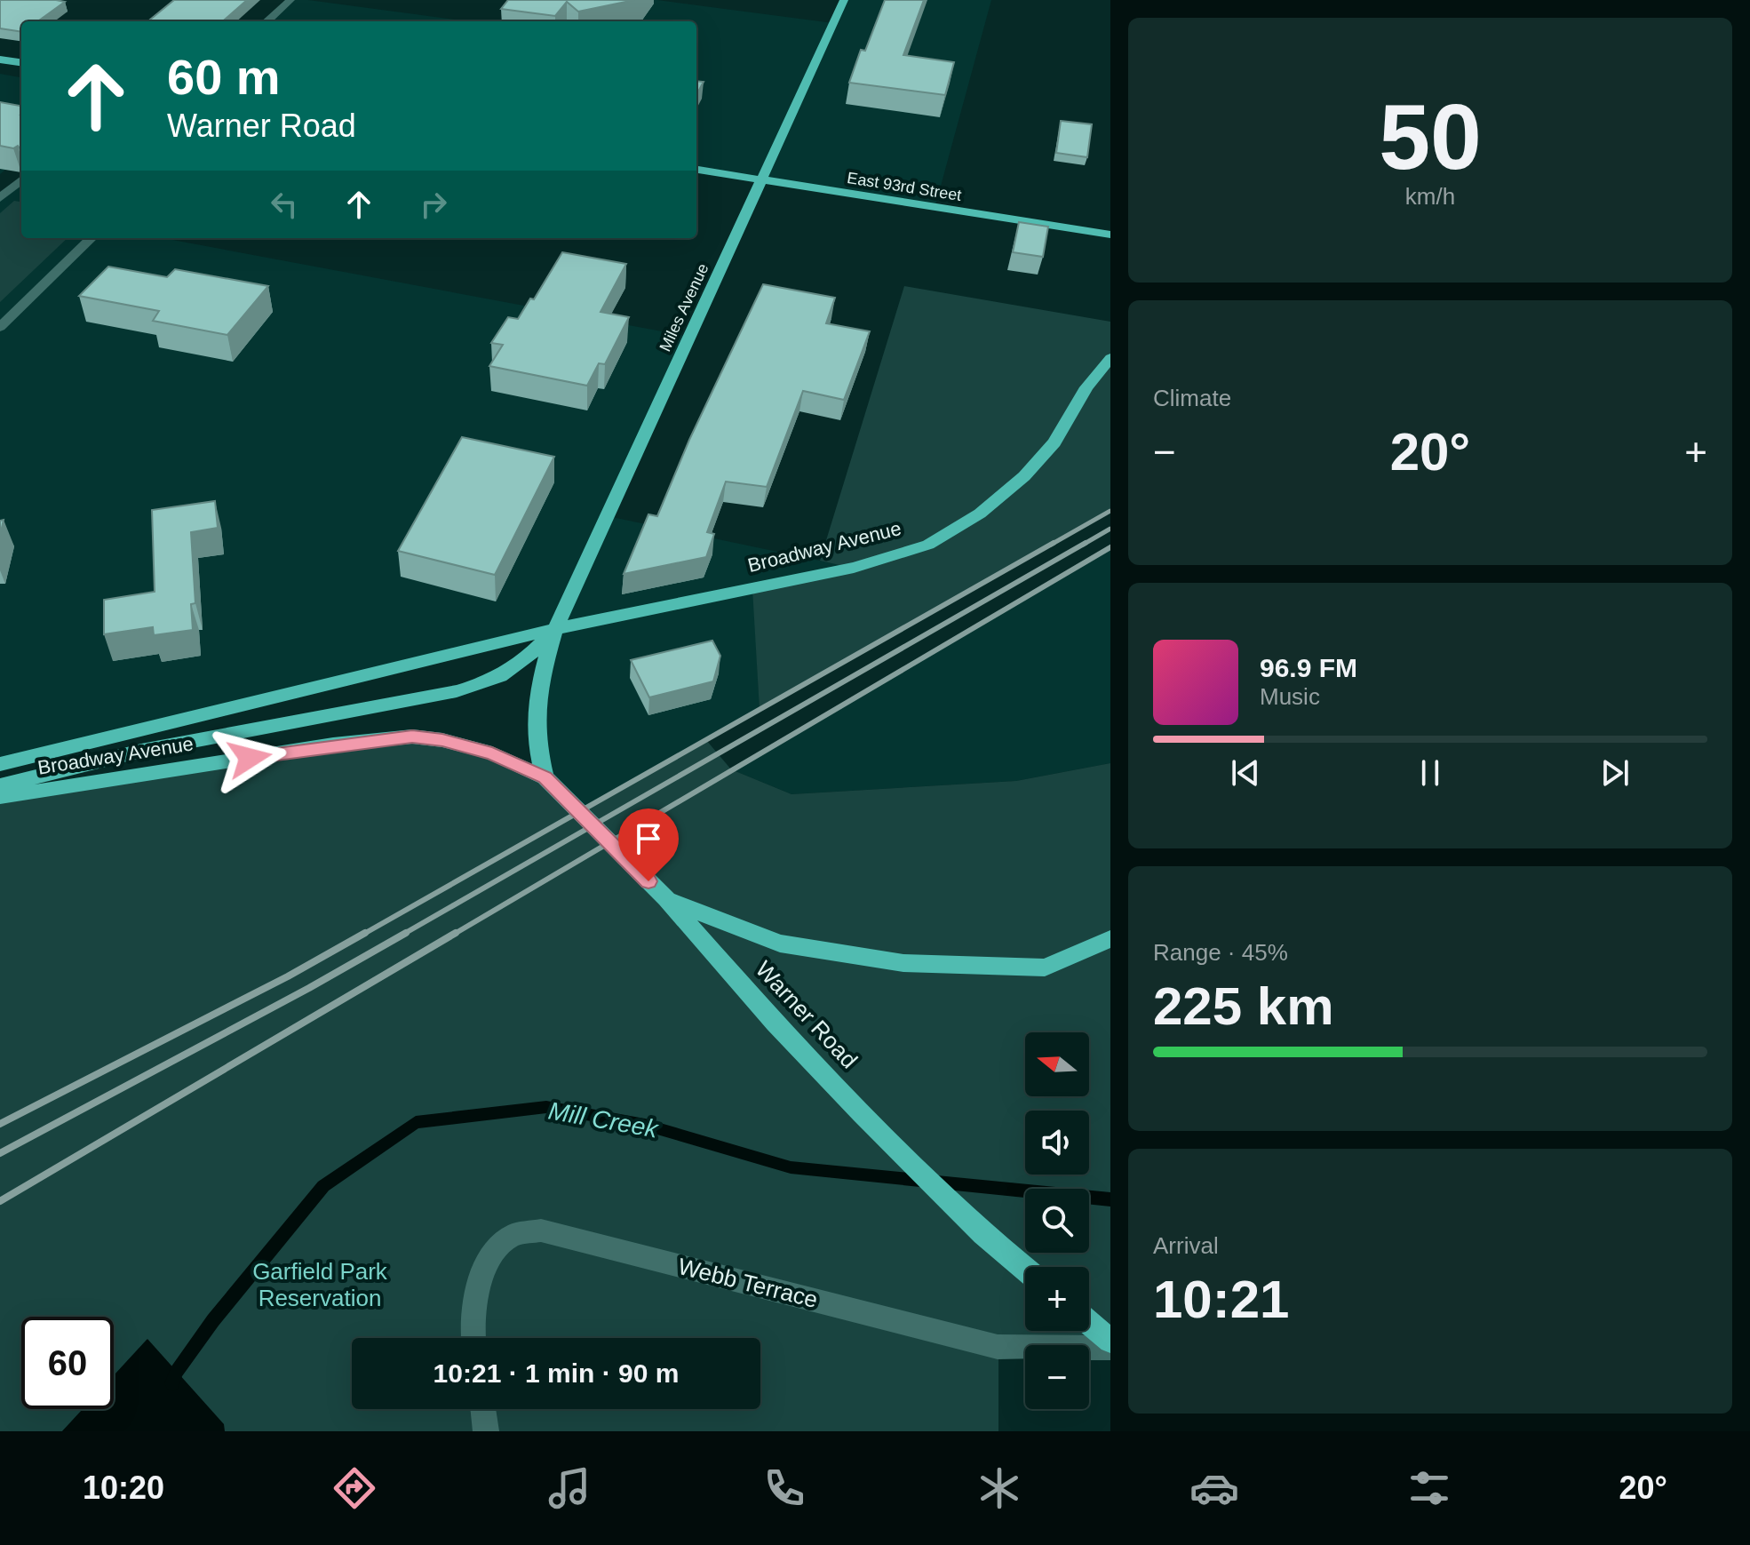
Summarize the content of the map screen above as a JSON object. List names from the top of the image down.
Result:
{
  "streets": {
    "main road": [
      "East 93rd Street",
      "Miles Avenue",
      "Broadway Avenue",
      "Warner Road"
    ],
    "street": ["Webb Terrace"]
  },
  "crossings": [
    ["East 93rd Street", "Miles Avenue"],
    ["Miles Avenue", "Broadway Avenue"],
    ["Broadway Avenue", "Warner Road"]
  ],
  "water": ["Mill Creek"],
  "parks": ["Garfield Park Reservation"],
  "north": "left",
  "page": {
    "tile": [
      ["50", "km/h"],
      "Climate",
      ["Range · 45%", "225 km"],
      ["Arrival", "10:21"]
    ],
    "turn": ["60 m", "Warner Road"],
    "heat": ["−", "20°", "+"],
    "song": ["96.9 FM", "Music"],
    "map_buttons": ["+", "−"],
    "limit": "60",
    "trip": "10:21 · 1 min · 90 m",
    "tabs": ["10:20", "20°"]
  }
}
